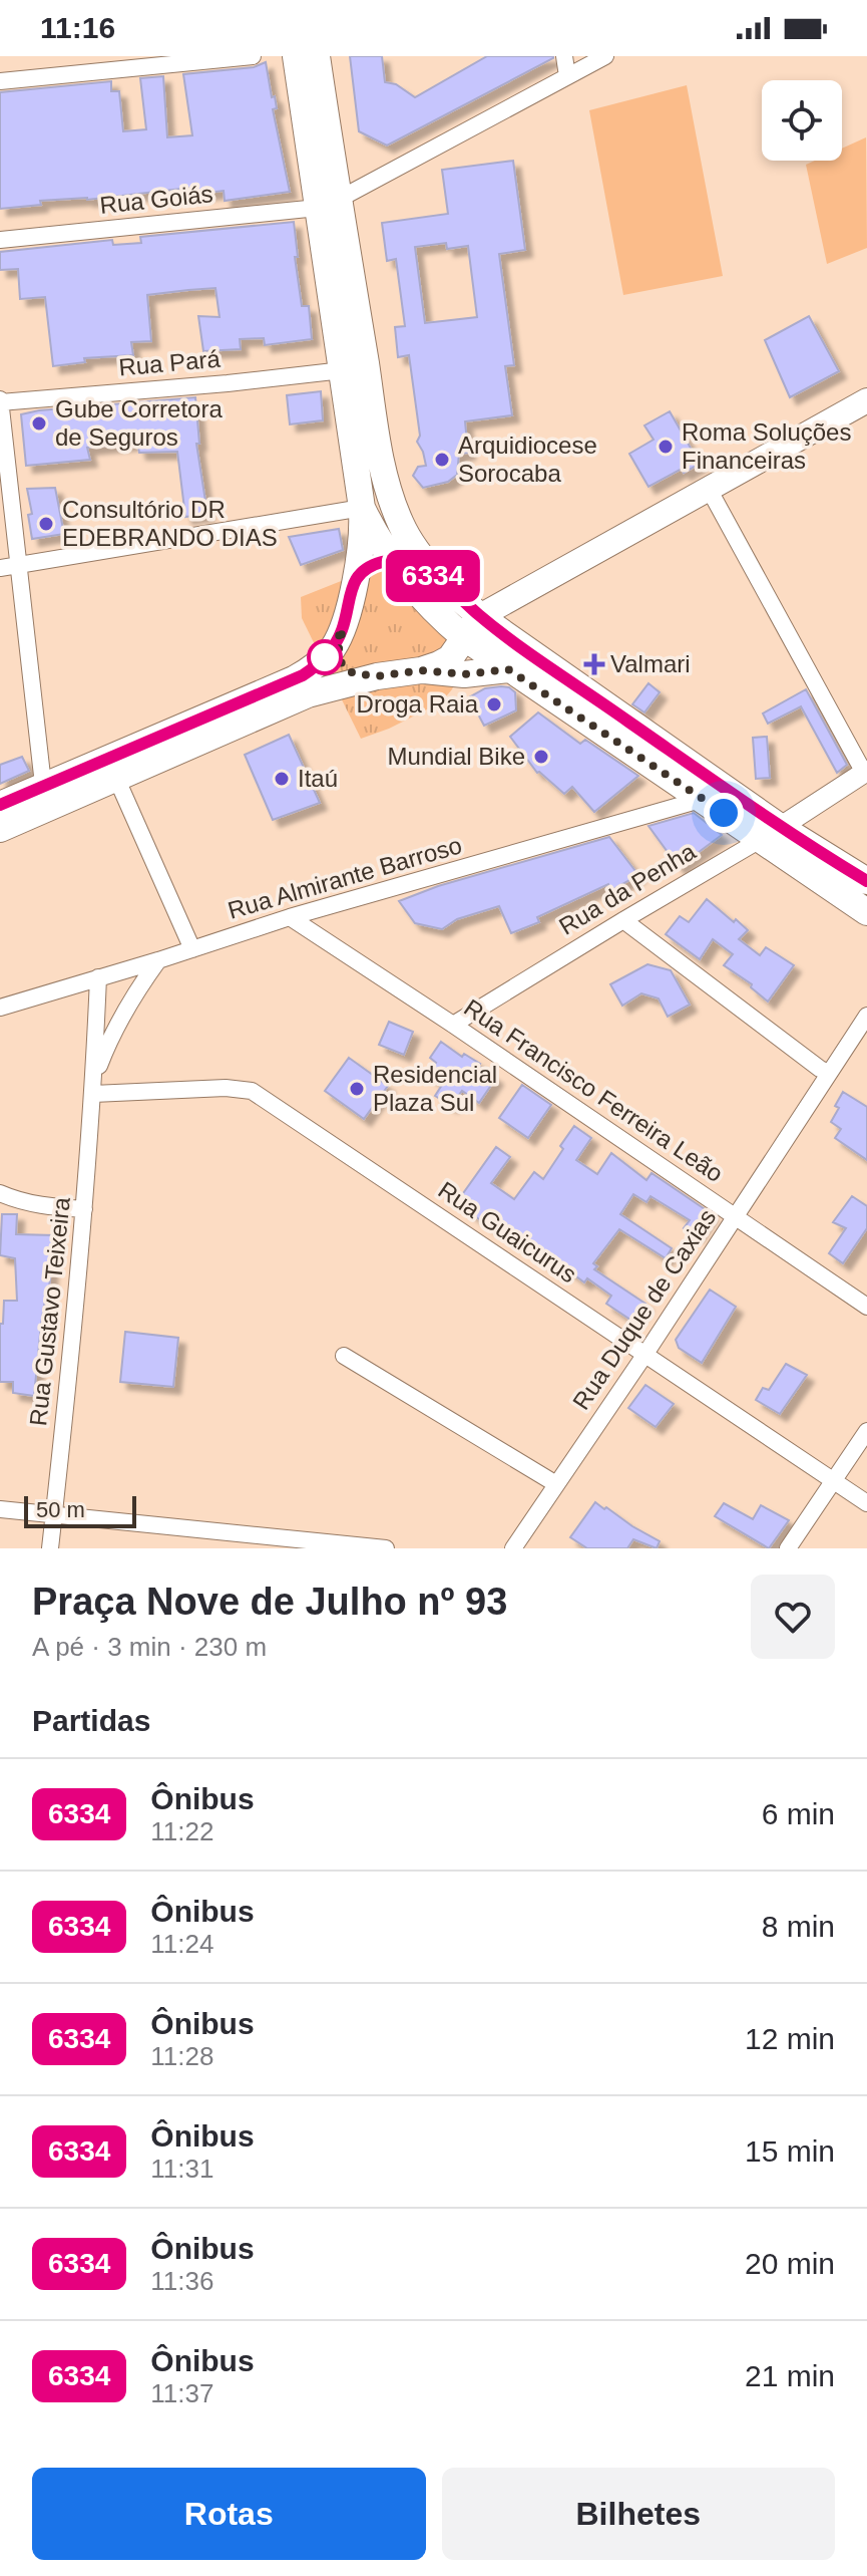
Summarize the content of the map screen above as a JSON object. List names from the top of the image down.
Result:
{
  "streets": {
    "street": [
      "Rua Goiás",
      "Rua Pará",
      "Rua Almirante Barroso",
      "Rua da Penha",
      "Rua Francisco Ferreira Leão",
      "Rua Guaicurus",
      "Rua Duque de Caxias",
      "Rua Gustavo Teixeira"
    ]
  },
  "crossings": [
    ["Rua Almirante Barroso", "Rua Francisco Ferreira Leão"],
    ["Rua Almirante Barroso", "Rua Gustavo Teixeira"],
    ["Rua da Penha", "Rua Francisco Ferreira Leão"],
    ["Rua Francisco Ferreira Leão", "Rua Duque de Caxias"],
    ["Rua Guaicurus", "Rua Duque de Caxias"],
    ["Rua Guaicurus", "Rua Gustavo Teixeira"]
  ],
  "places": {
    "other": [
      "Gube Corretora de Seguros",
      "Roma Soluções Financeiras",
      "Arquidiocese Sorocaba",
      "Consultório DR EDEBRANDO DIAS",
      "Droga Raia",
      "Mundial Bike",
      "Itaú",
      "Residencial Plaza Sul"
    ],
    "health": ["Valmari"]
  },
  "lines": ["bus line 6334"],
  "scale_bar": "50 m",
  "page": {
    "status": "11:16",
    "on_map": "6334",
    "scale": "50 m",
    "heading": [
      ["Praça Nove de Julho nº 93", "A pé · 3 min · 230 m"],
      "Partidas"
    ],
    "list": [
      {
        "mark": "6334",
        "name": "Ônibus",
        "note": "11:22",
        "value": "6 min"
      },
      {
        "mark": "6334",
        "name": "Ônibus",
        "note": "11:24",
        "value": "8 min"
      },
      {
        "mark": "6334",
        "name": "Ônibus",
        "note": "11:28",
        "value": "12 min"
      },
      {
        "mark": "6334",
        "name": "Ônibus",
        "note": "11:31",
        "value": "15 min"
      },
      {
        "mark": "6334",
        "name": "Ônibus",
        "note": "11:36",
        "value": "20 min"
      },
      {
        "mark": "6334",
        "name": "Ônibus",
        "note": "11:37",
        "value": "21 min"
      }
    ],
    "buttons": ["Rotas", "Bilhetes"]
  }
}
